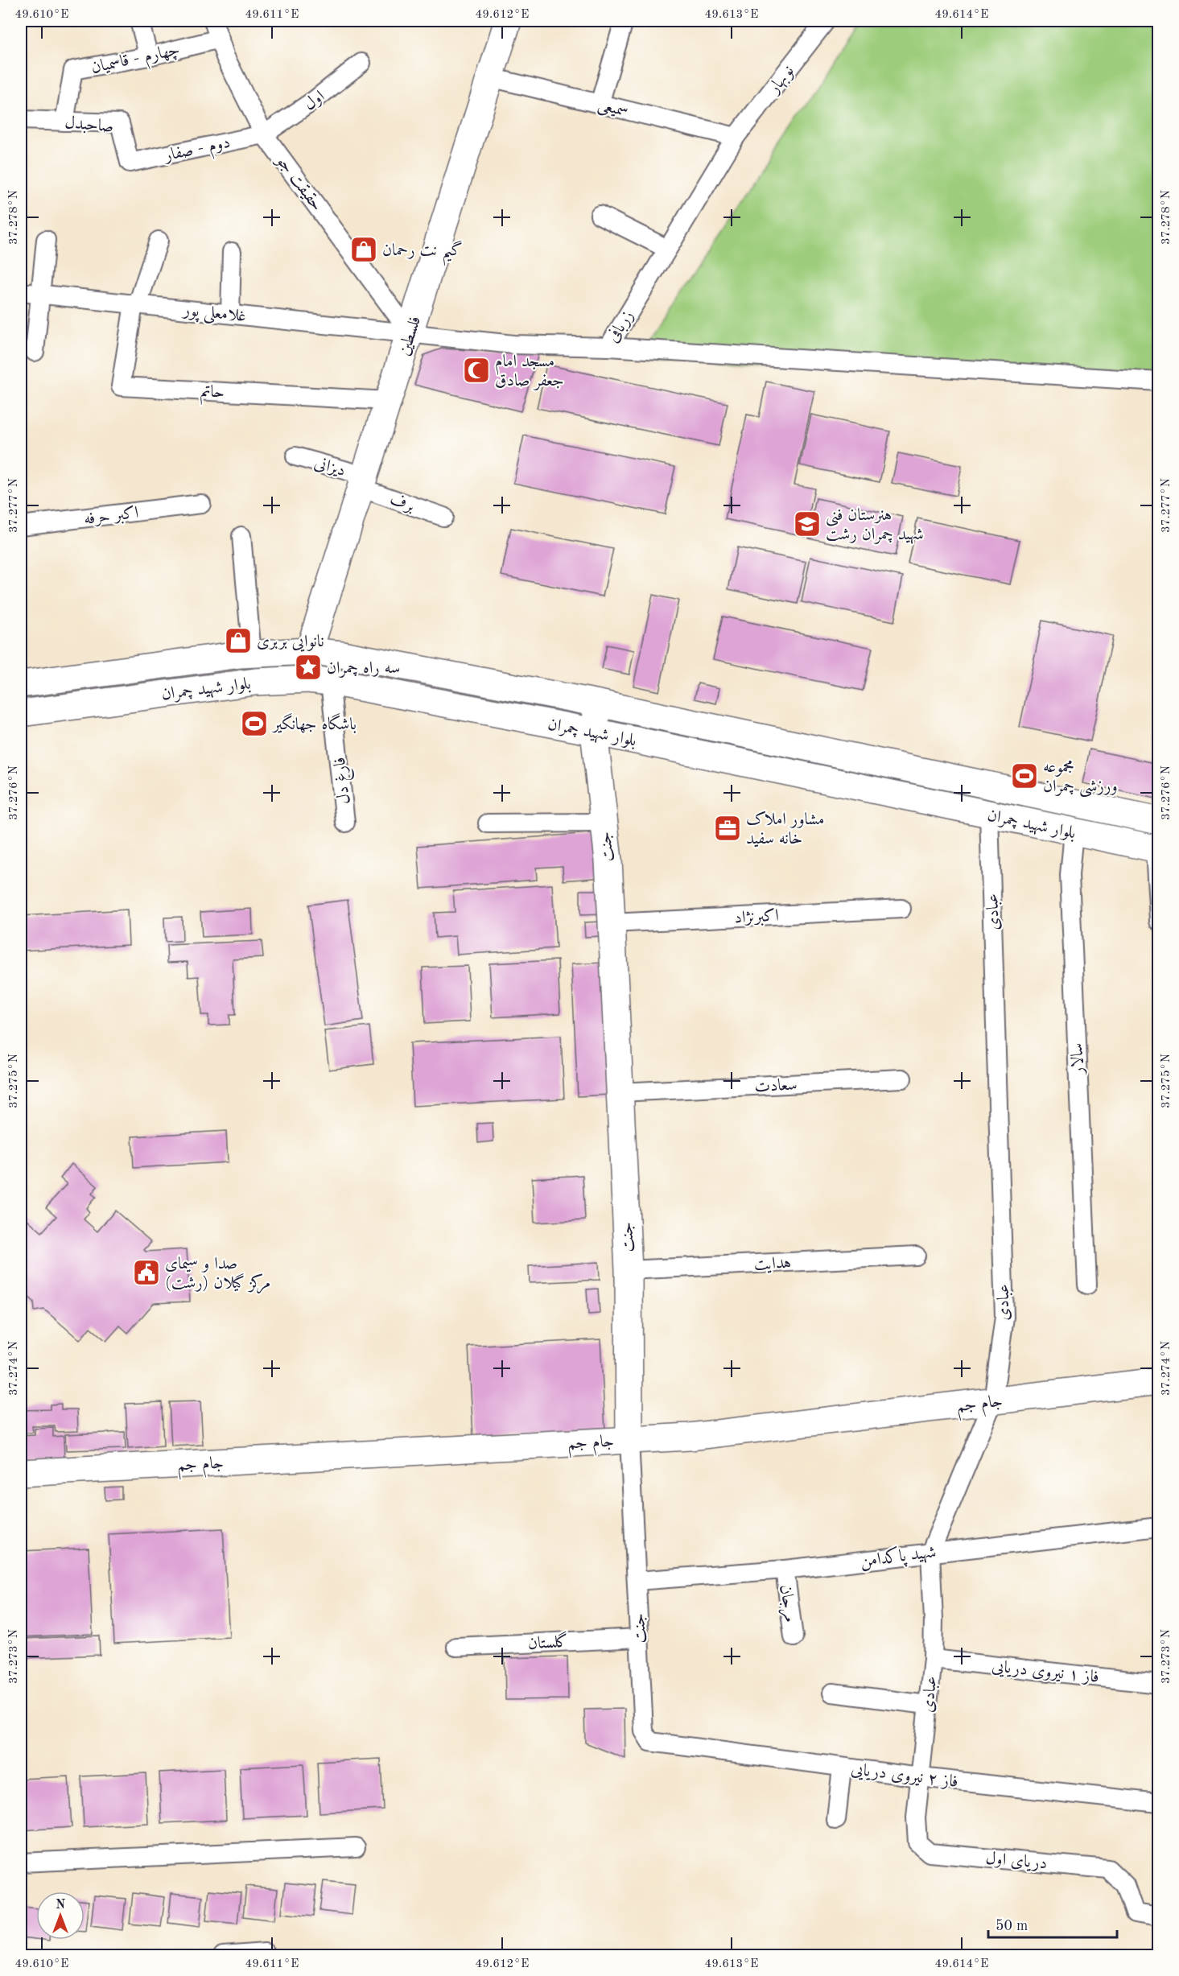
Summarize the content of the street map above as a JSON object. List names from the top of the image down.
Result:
{
  "streets": {
    "main road": [
      "فلسطین",
      "بلوار شهید چمران",
      "جنت",
      "جام جم"
    ],
    "street": [
      "چهارم - قاسمیان",
      "نوبهار",
      "اول",
      "سمیعی",
      "صاحبدل",
      "دوم - صفار",
      "حقیقت جو",
      "غلامعلی پور",
      "زربافی",
      "حاتم",
      "دیزانی",
      "برف",
      "اکبر حرفه",
      "فارغ دل",
      "عبادی",
      "اکبرنژاد",
      "سالار",
      "سعادت",
      "هدایت",
      "شهید پاکدامن",
      "مرجان",
      "گلستان",
      "فاز ۱ نیروی دریایی",
      "فاز ۲ نیروی دریایی",
      "دریای اول"
    ]
  },
  "crossings": [
    ["چهارم - قاسمیان", "صاحبدل"],
    ["چهارم - قاسمیان", "حقیقت جو"],
    ["نوبهار", "سمیعی"],
    ["نوبهار", "زربافی"],
    ["اول", "دوم - صفار"],
    ["اول", "حقیقت جو"],
    ["سمیعی", "زربافی"],
    ["سمیعی", "فلسطین"],
    ["صاحبدل", "دوم - صفار"],
    ["دوم - صفار", "حقیقت جو"],
    ["حقیقت جو", "غلامعلی پور"],
    ["حقیقت جو", "زربافی"],
    ["حقیقت جو", "فلسطین"],
    ["غلامعلی پور", "زربافی"],
    ["غلامعلی پور", "فلسطین"],
    ["غلامعلی پور", "حاتم"],
    ["زربافی", "فلسطین"],
    ["فلسطین", "حاتم"],
    ["فلسطین", "دیزانی"],
    ["فلسطین", "برف"],
    ["فلسطین", "بلوار شهید چمران"],
    ["دیزانی", "برف"],
    ["بلوار شهید چمران", "فارغ دل"],
    ["بلوار شهید چمران", "جنت"],
    ["بلوار شهید چمران", "عبادی"],
    ["بلوار شهید چمران", "سالار"],
    ["جنت", "اکبرنژاد"],
    ["جنت", "سعادت"],
    ["جنت", "هدایت"],
    ["جنت", "جام جم"],
    ["جنت", "شهید پاکدامن"],
    ["جنت", "گلستان"],
    ["جنت", "فاز ۲ نیروی دریایی"],
    ["عبادی", "جام جم"],
    ["عبادی", "شهید پاکدامن"],
    ["عبادی", "فاز ۱ نیروی دریایی"],
    ["عبادی", "فاز ۲ نیروی دریایی"],
    ["عبادی", "دریای اول"],
    ["شهید پاکدامن", "مرجان"],
    ["فاز ۲ نیروی دریایی", "دریای اول"]
  ],
  "places": {
    "shop": ["گیم نت رحمان", "نانوایی بربری"],
    "mosque": ["مسجد امام جعفر صادق"],
    "school or university": ["هنرستان فنی شهید چمران رشت"],
    "place": ["سه راه چمران"],
    "sports": ["باشگاه جهانگیر", "مجموعه ورزشی چمران"],
    "office": ["مشاور املاک خانه سفید"],
    "public building": ["صدا و سیمای مرکز گیلان (رشت)"]
  },
  "scale_bar": "50 m",
  "north": "top",
  "coordinates": [
    "49.610°E",
    "49.611°E",
    "49.612°E",
    "49.613°E",
    "49.614°E",
    "37.278°N",
    "37.277°N",
    "37.276°N",
    "37.275°N",
    "37.274°N",
    "37.273°N"
  ]
}
